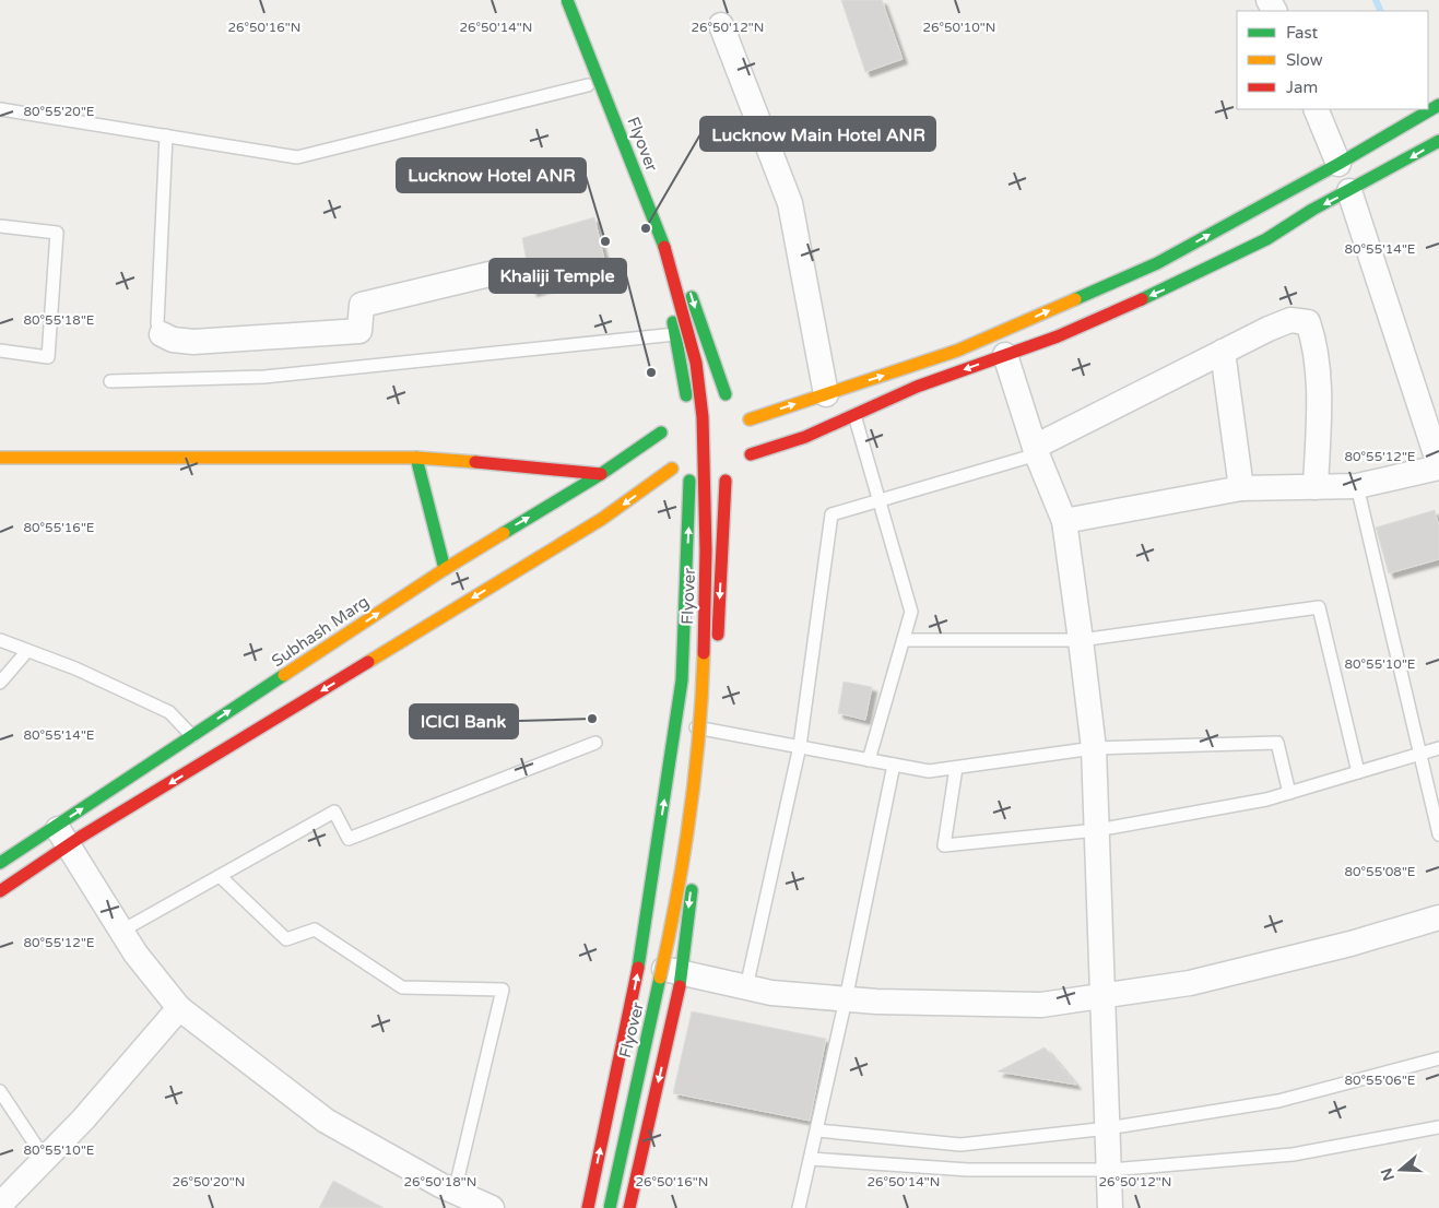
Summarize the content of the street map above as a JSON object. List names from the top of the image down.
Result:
{
  "streets": {
    "main road": ["Flyover", "Subhash Marg"]
  },
  "places": [
    "Lucknow Main Hotel ANR",
    "Lucknow Hotel ANR",
    "Khaliji Temple",
    "ICICI Bank"
  ],
  "legend": ["Fast", "Slow", "Jam"],
  "north": "left",
  "coordinates": [
    "26°50'16\"N",
    "26°50'14\"N",
    "26°50'12\"N",
    "26°50'10\"N",
    "80°55'20\"E",
    "80°55'14\"E",
    "80°55'18\"E",
    "80°55'12\"E",
    "80°55'16\"E",
    "80°55'10\"E",
    "80°55'08\"E",
    "80°55'06\"E",
    "26°50'20\"N",
    "26°50'18\"N"
  ]
}
